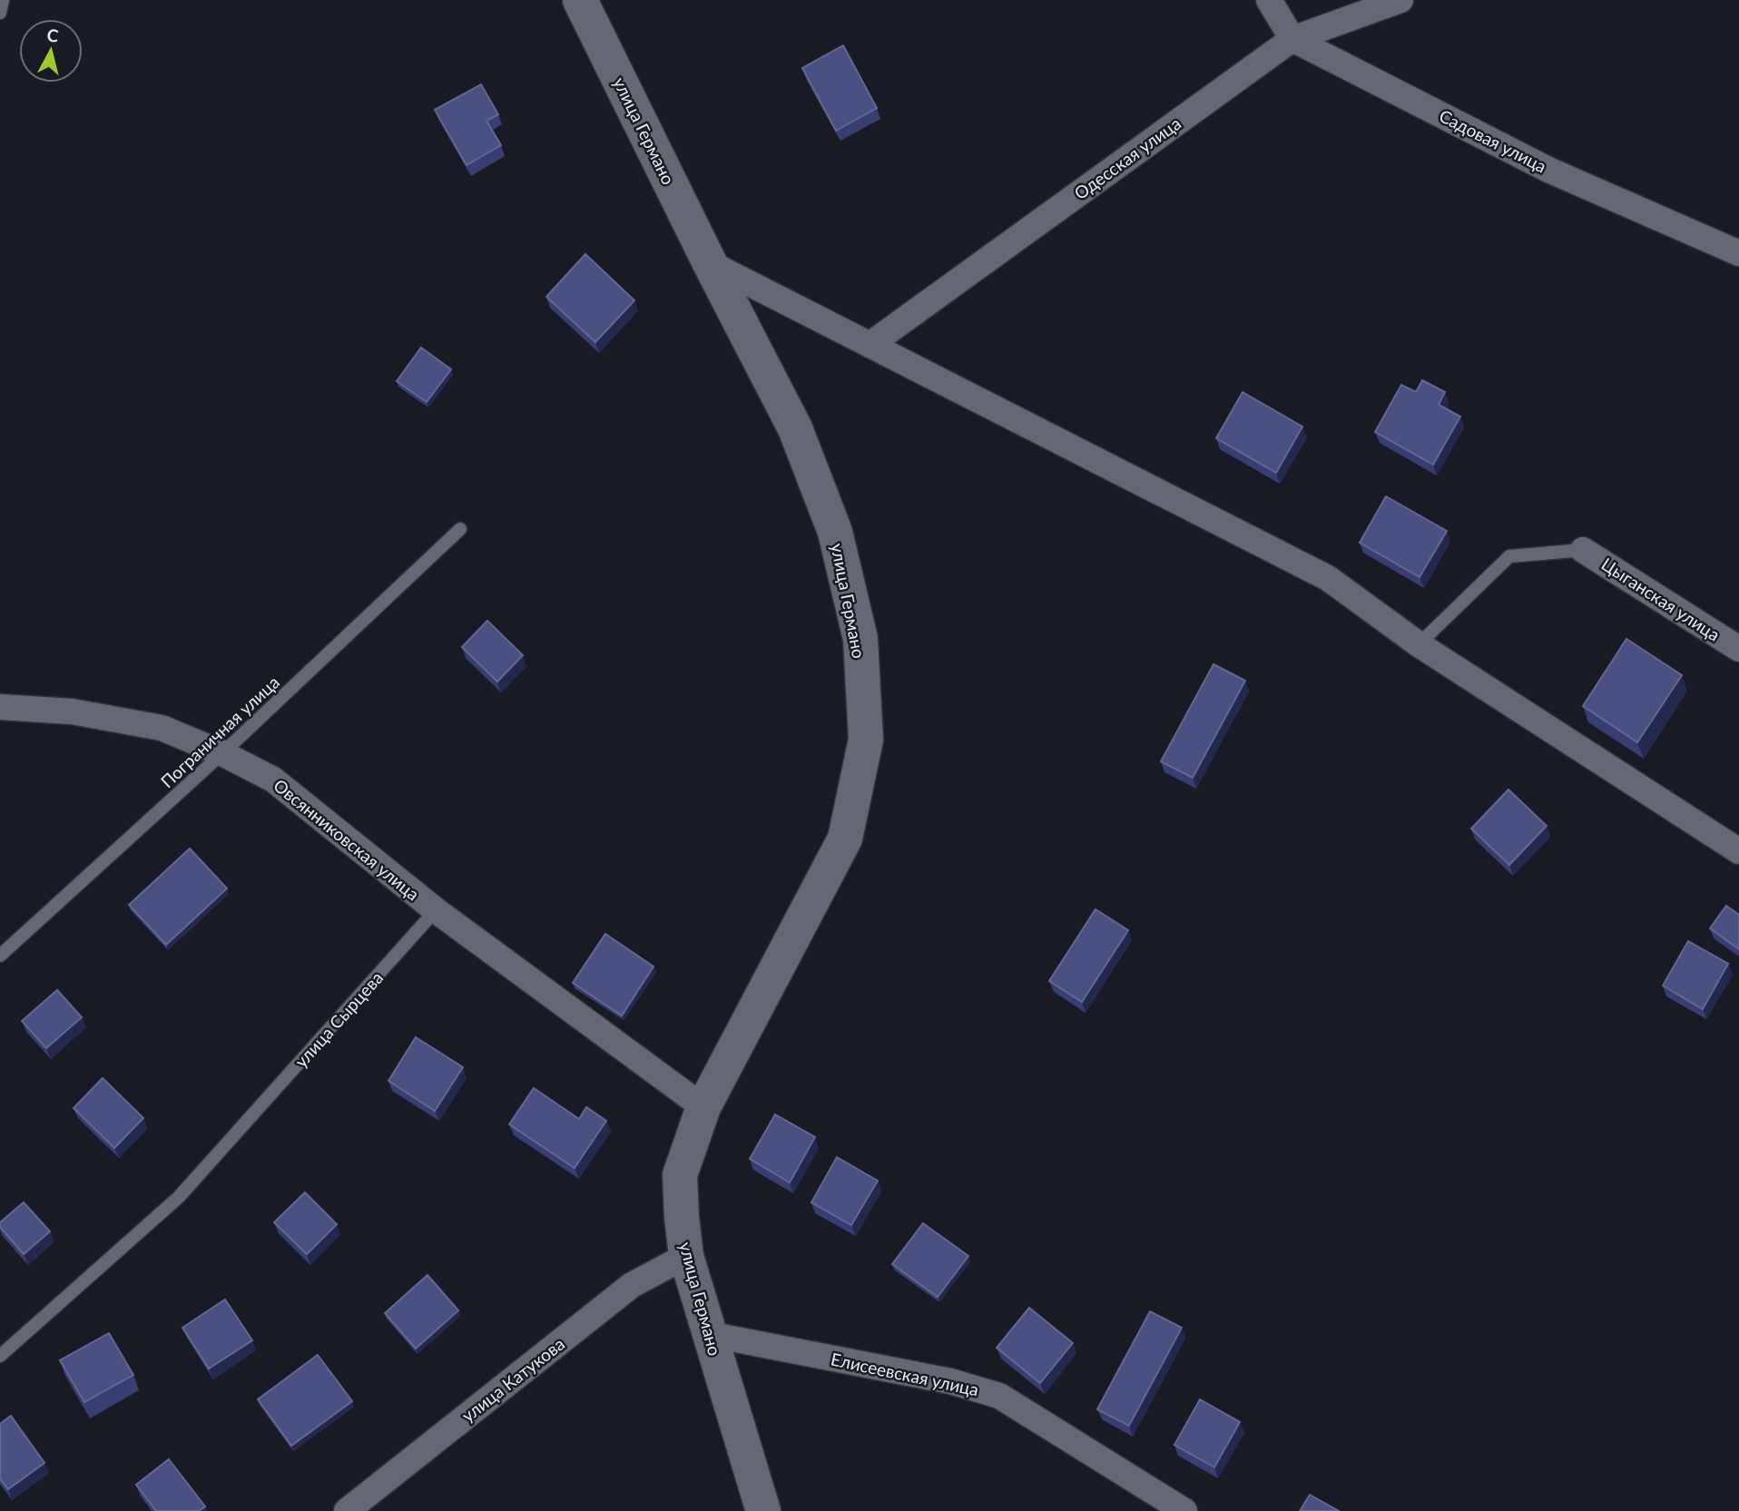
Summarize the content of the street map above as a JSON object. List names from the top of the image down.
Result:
{
  "streets": {
    "main road": ["улица Германо"],
    "street": [
      "Садовая улица",
      "Одесская улица",
      "Цыганская улица",
      "Овсянниковская улица",
      "Елисеевская улица",
      "улица Катукова"
    ],
    "lane": ["Пограничная улица", "улица Сырцева"]
  },
  "crossings": [
    ["улица Германо", "Елисеевская улица"],
    ["улица Германо", "улица Катукова"],
    ["Садовая улица", "Одесская улица"],
    ["Пограничная улица", "Овсянниковская улица"],
    ["Овсянниковская улица", "улица Сырцева"]
  ],
  "north": "top"
}
